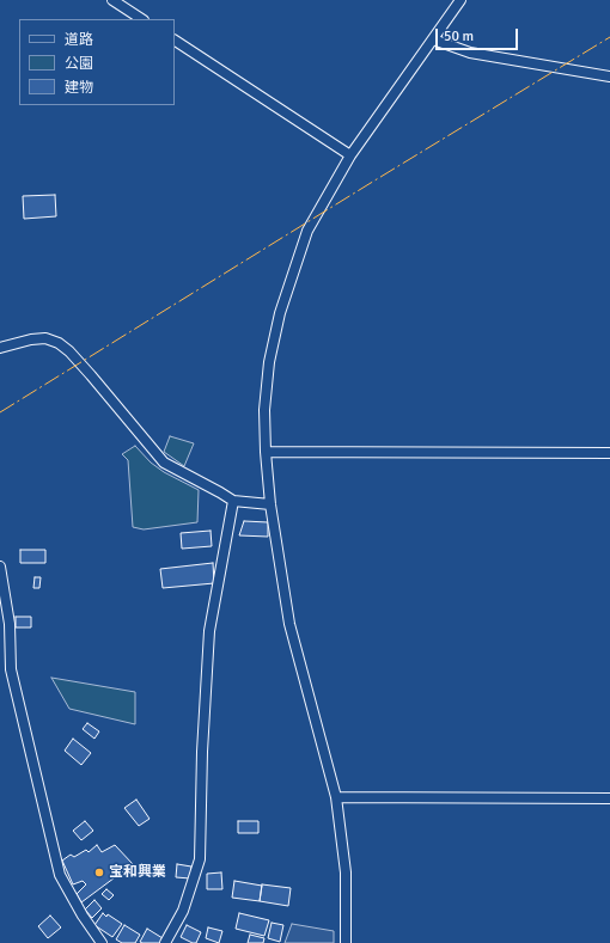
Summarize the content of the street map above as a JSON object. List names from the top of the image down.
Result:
{
  "places": ["宝和興業"],
  "legend": ["道路", "公園", "建物"],
  "scale_bar": "50 m"
}
